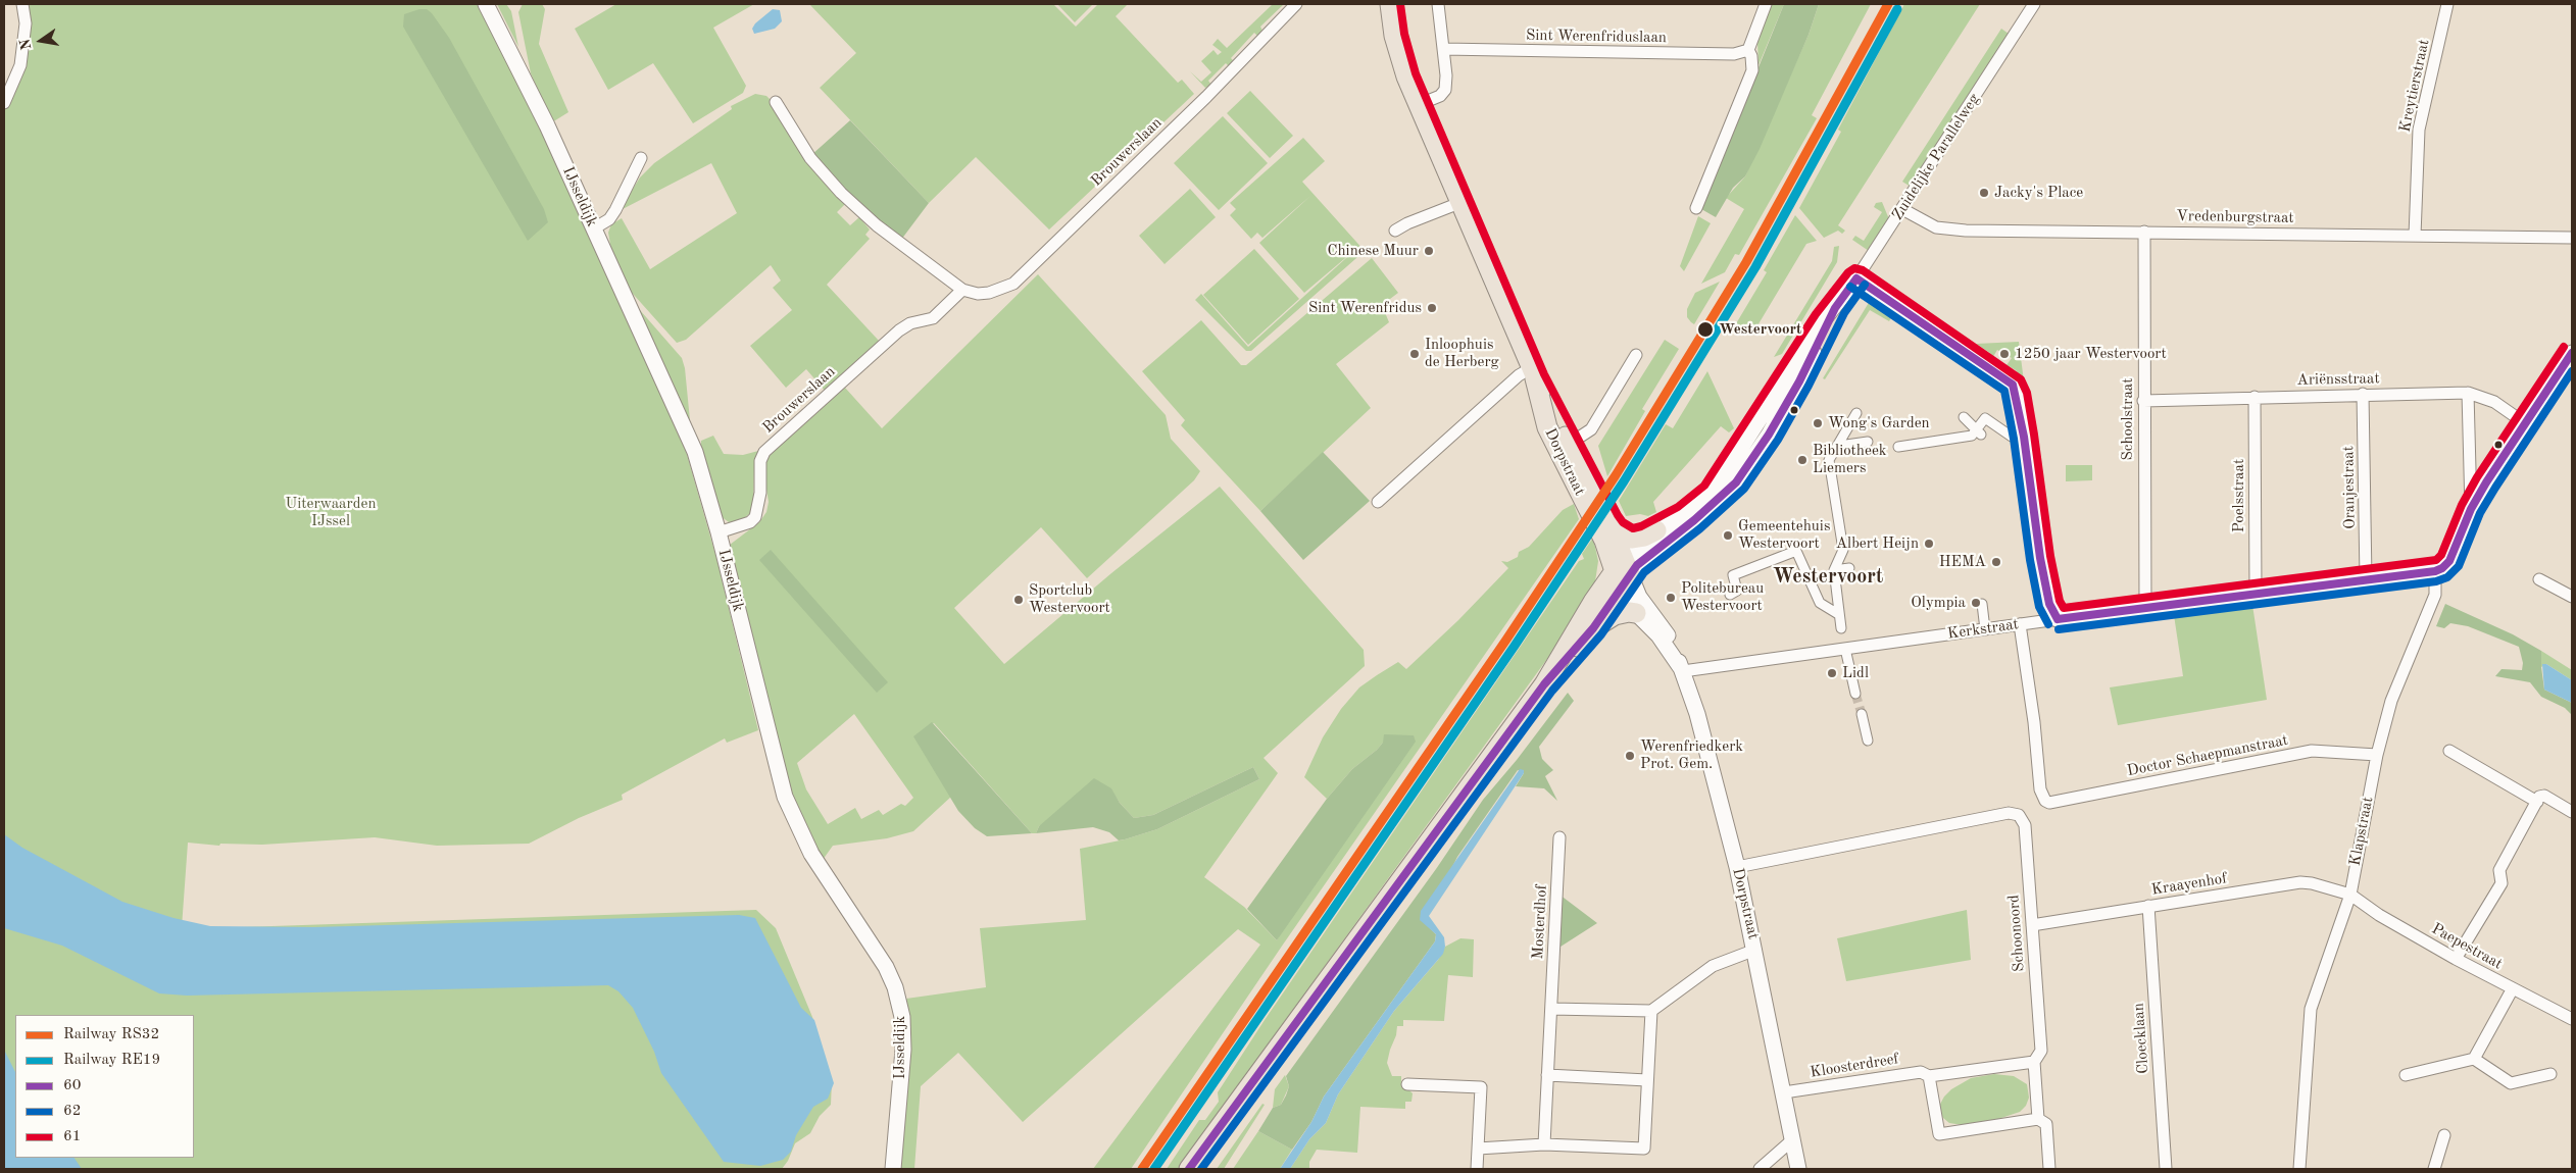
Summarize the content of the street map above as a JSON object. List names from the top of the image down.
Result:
{
  "streets": {
    "main road": ["Dorpstraat"],
    "street": [
      "Sint Werenfriduslaan",
      "Kreytierstraat",
      "Brouwerslaan",
      "Zuidelijke Parallelweg",
      "IJsseldijk",
      "Vredenburgstraat",
      "Ariënsstraat",
      "Schoolstraat",
      "Oranjestraat",
      "Poelsstraat",
      "Kerkstraat",
      "Doctor Schaepmanstraat",
      "Klapstraat",
      "Kraayenhof",
      "Mosterdhof",
      "Schoonoord",
      "Paepestraat",
      "Cloecklaan",
      "Kloosterdreef"
    ]
  },
  "crossings": [
    ["Kreytierstraat", "Vredenburgstraat"],
    ["Brouwerslaan", "IJsseldijk"],
    ["Zuidelijke Parallelweg", "Vredenburgstraat"],
    ["Zuidelijke Parallelweg", "Dorpstraat"],
    ["Vredenburgstraat", "Schoolstraat"],
    ["Ariënsstraat", "Schoolstraat"],
    ["Ariënsstraat", "Oranjestraat"],
    ["Ariënsstraat", "Poelsstraat"],
    ["Schoolstraat", "Kerkstraat"],
    ["Dorpstraat", "Kerkstraat"],
    ["Dorpstraat", "Schoonoord"],
    ["Dorpstraat", "Kloosterdreef"],
    ["Oranjestraat", "Kerkstraat"],
    ["Poelsstraat", "Kerkstraat"],
    ["Kerkstraat", "Doctor Schaepmanstraat"],
    ["Kerkstraat", "Klapstraat"],
    ["Doctor Schaepmanstraat", "Klapstraat"],
    ["Klapstraat", "Kraayenhof"],
    ["Klapstraat", "Paepestraat"],
    ["Kraayenhof", "Schoonoord"],
    ["Kraayenhof", "Paepestraat"],
    ["Kraayenhof", "Cloecklaan"],
    ["Schoonoord", "Kloosterdreef"]
  ],
  "districts": ["Westervoort"],
  "parks": ["Uiterwaarden IJssel"],
  "places": [
    "Jacky's Place",
    "Chinese Muur",
    "Sint Werenfridus",
    "Westervoort",
    "Inloophuis de Herberg",
    "1250 jaar Westervoort",
    "Wong's Garden",
    "Bibliotheek Liemers",
    "Gemeentehuis Westervoort",
    "Albert Heijn",
    "HEMA",
    "Politebureau Westervoort",
    "Sportclub Westervoort",
    "Olympia",
    "Lidl",
    "Werenfriedkerk Prot. Gem."
  ],
  "lines": [
    "rail line RS32",
    "transit line 61",
    "rail line RE19",
    "transit line 60",
    "transit line 62"
  ],
  "legend": [
    "Railway RS32",
    "Railway RE19",
    "60",
    "62",
    "61"
  ],
  "north": "left"
}
